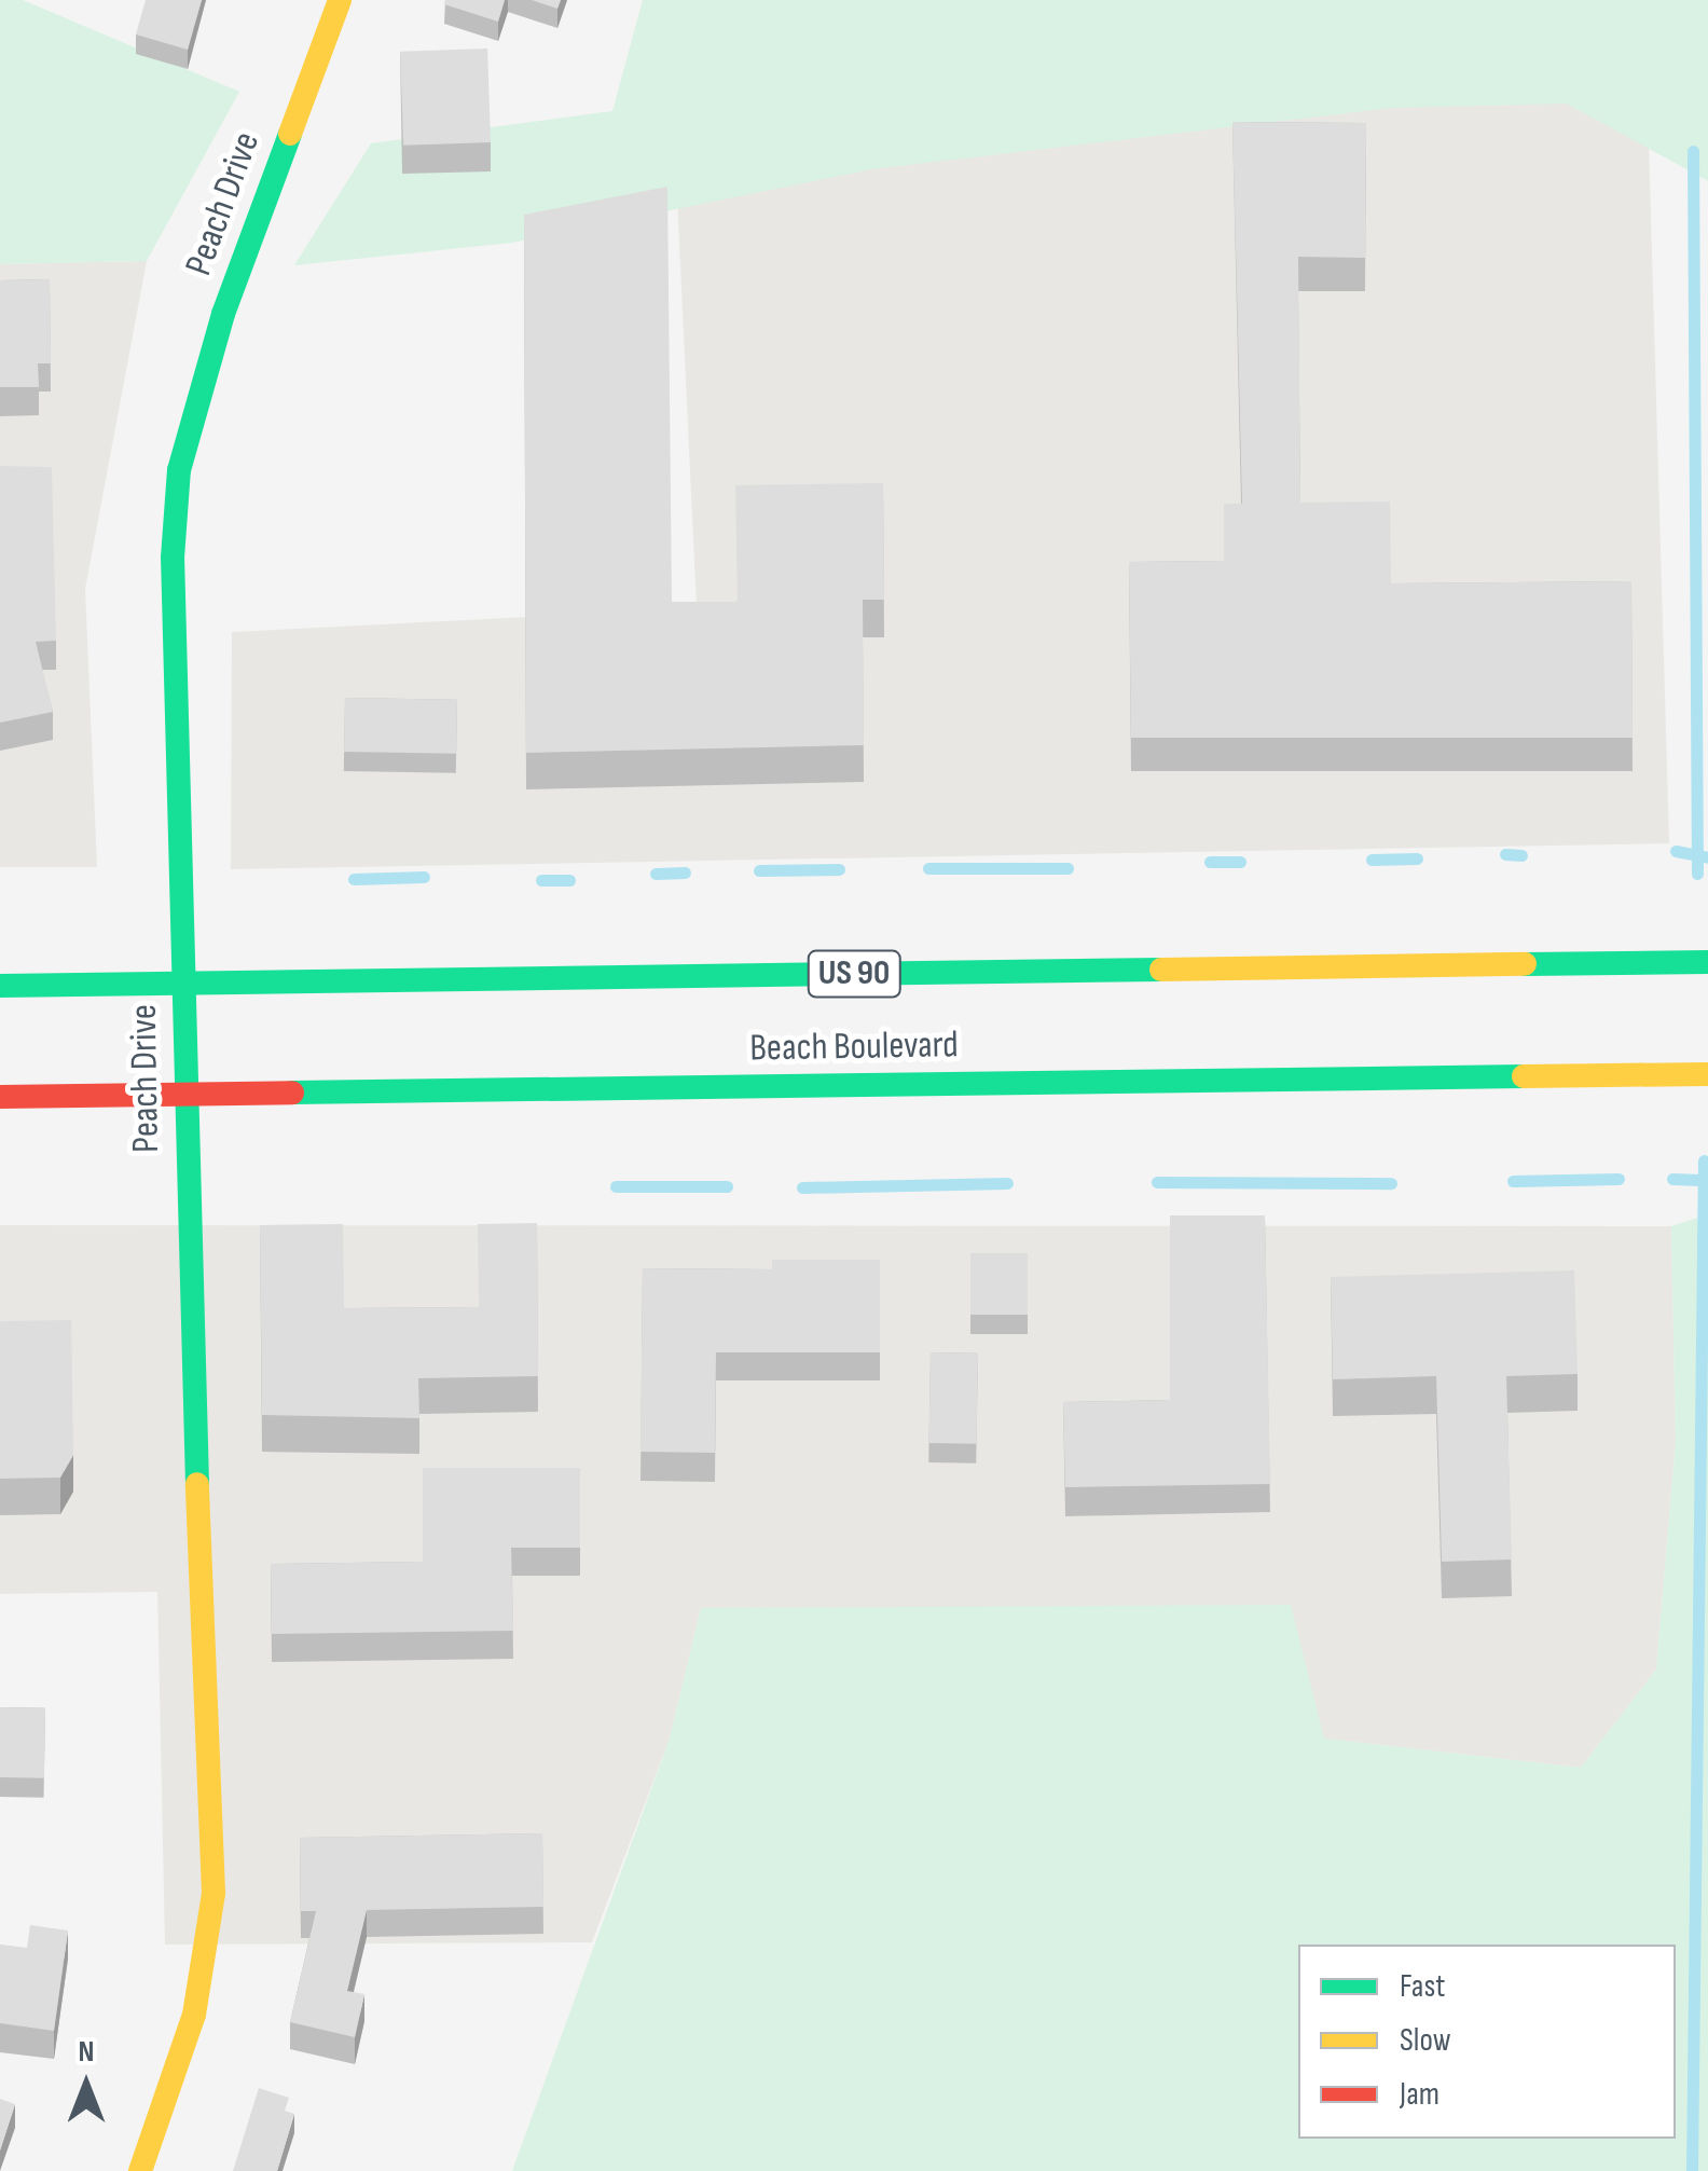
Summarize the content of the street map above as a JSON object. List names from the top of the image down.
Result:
{
  "streets": {
    "main road": ["Peach Drive", "US 90", "Beach Boulevard"]
  },
  "crossings": [
    ["Peach Drive", "US 90"],
    ["Peach Drive", "Beach Boulevard"]
  ],
  "legend": ["Fast", "Slow", "Jam"],
  "north": "top"
}
